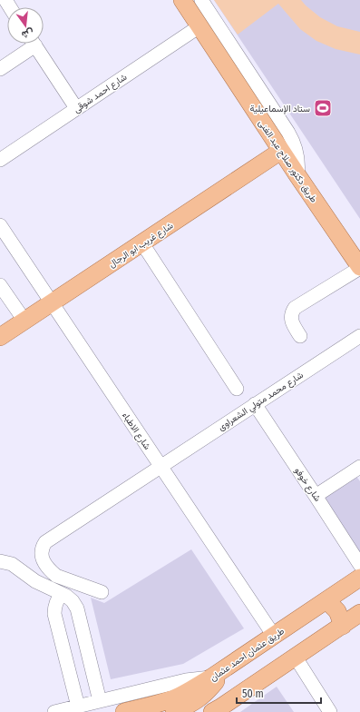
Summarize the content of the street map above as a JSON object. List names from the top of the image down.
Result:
{
  "streets": {
    "main road": ["طريق دكتور صلاح عبد الغنى", "شارع غريب ابو الرجال", "طريق عثمان احمد عثمان"],
    "street": [
      "شارع احمد شوقى",
      "شارع محمد متولي الشعراوى",
      "شارع الاطباء",
      "شارع خوفو"
    ]
  },
  "crossings": [
    ["شارع احمد شوقى", "طريق دكتور صلاح عبد الغنى"],
    ["طريق دكتور صلاح عبد الغنى", "شارع غريب ابو الرجال"],
    ["شارع غريب ابو الرجال", "شارع الاطباء"],
    ["شارع محمد متولي الشعراوى", "شارع الاطباء"],
    ["شارع محمد متولي الشعراوى", "شارع خوفو"],
    ["شارع الاطباء", "طريق عثمان احمد عثمان"]
  ],
  "places": {
    "sports": ["ستاد الإسماعيلية"]
  },
  "scale_bar": "50 m",
  "north": "bottom"
}
